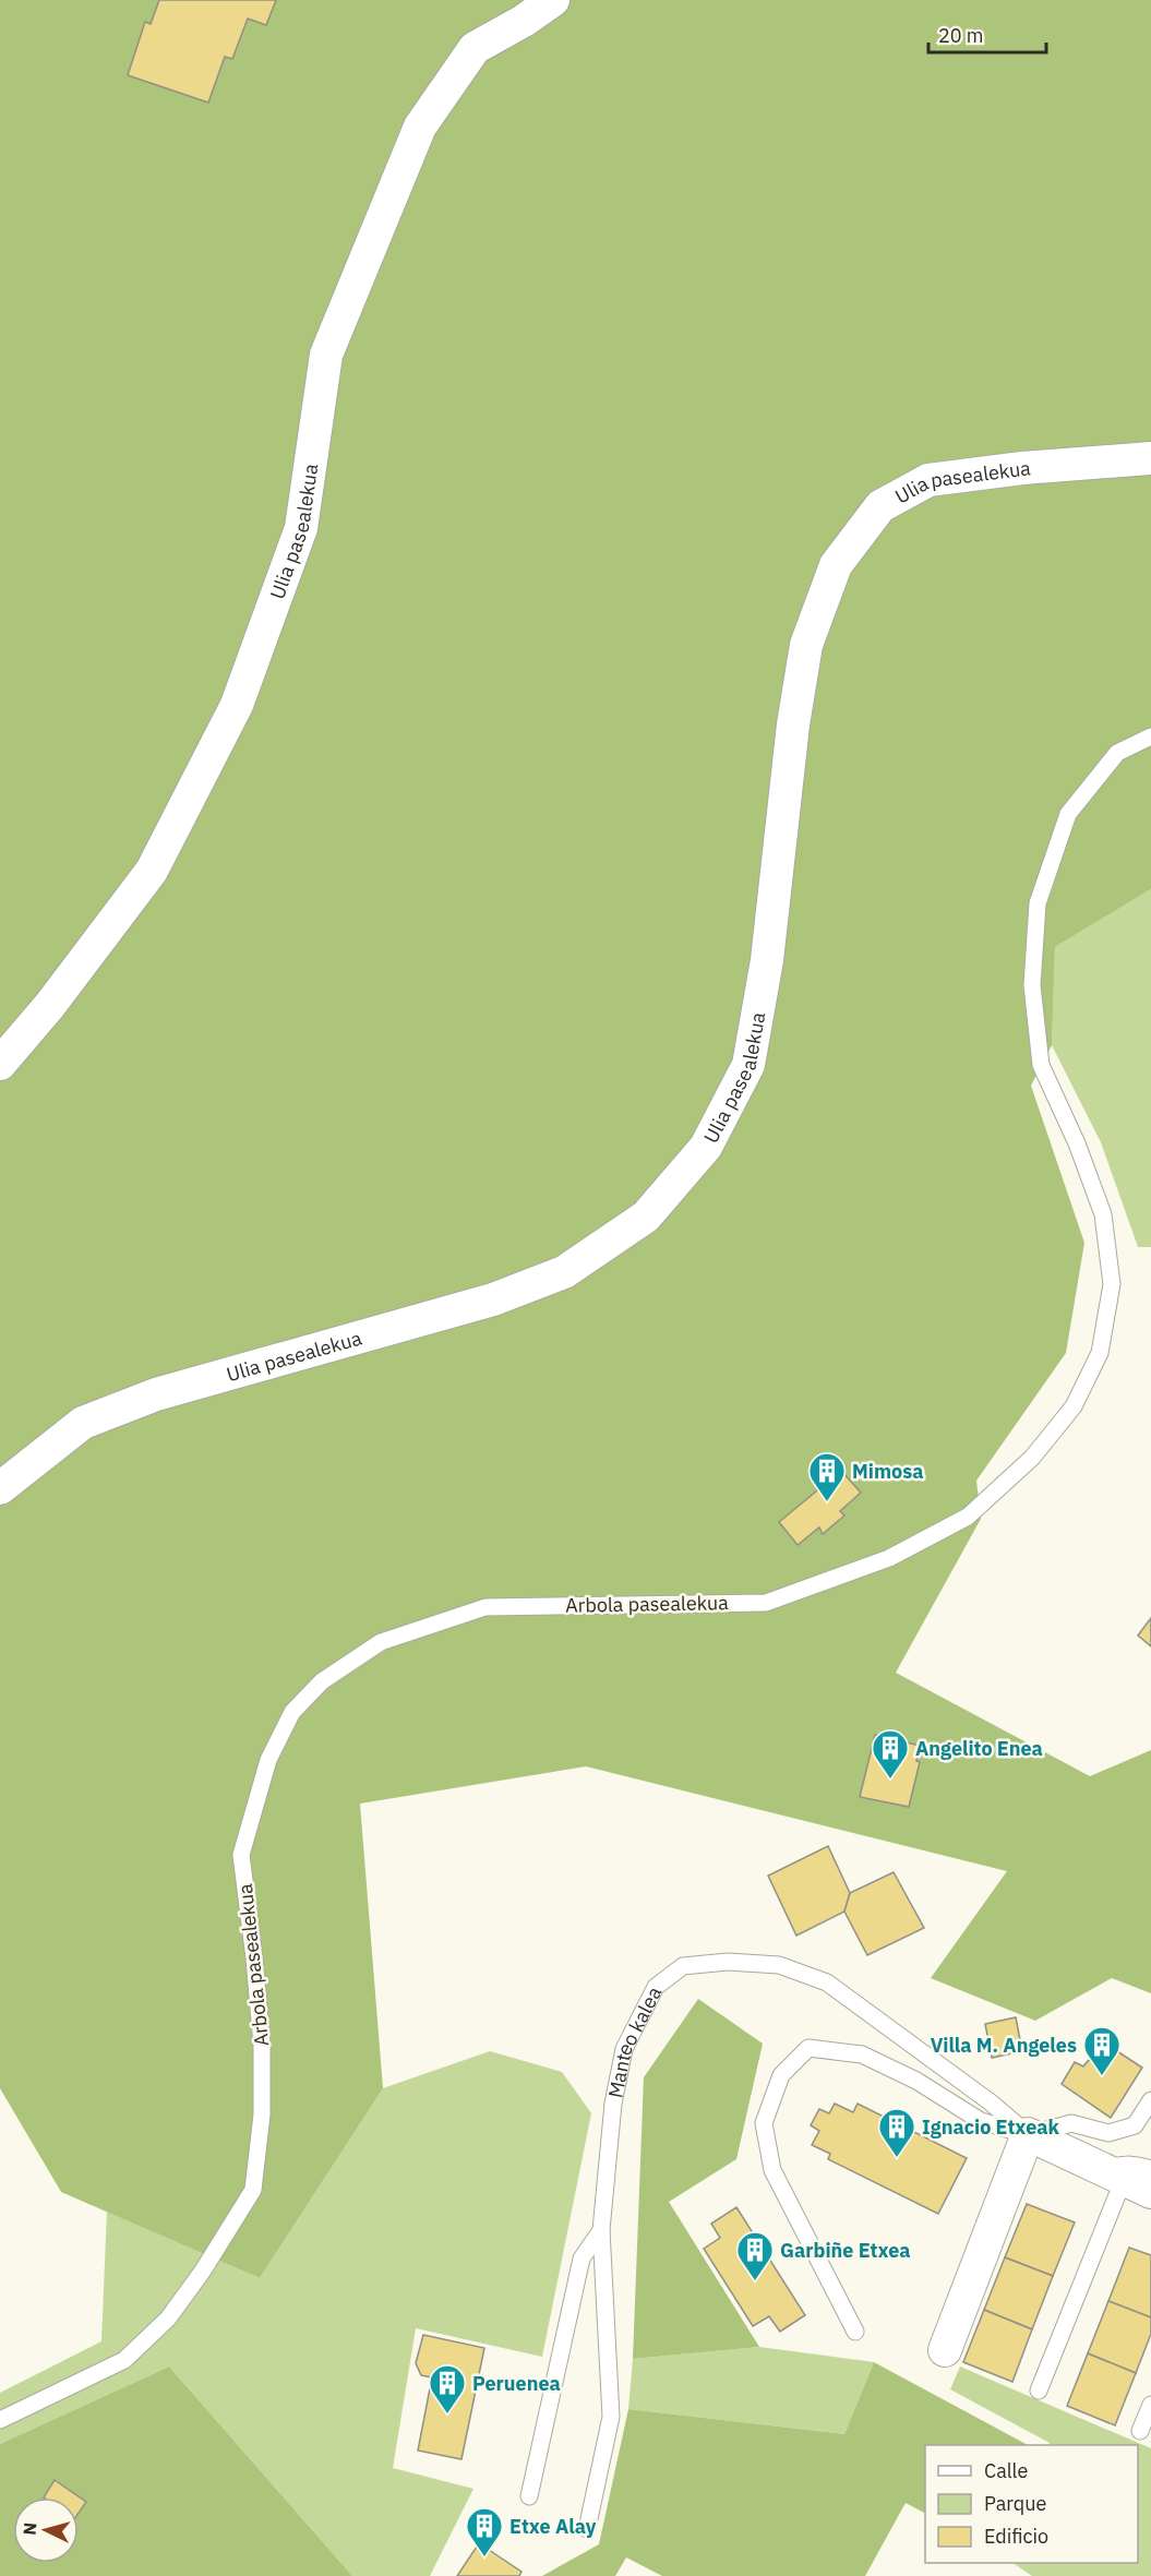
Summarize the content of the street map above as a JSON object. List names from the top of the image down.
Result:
{
  "streets": {
    "street": ["Ulia pasealekua", "Manteo kalea"],
    "lane": ["Arbola pasealekua"]
  },
  "places": {
    "building": [
      "Mimosa",
      "Angelito Enea",
      "Villa M. Angeles",
      "Ignacio Etxeak",
      "Garbiñe Etxea",
      "Peruenea",
      "Etxe Alay"
    ]
  },
  "legend": ["Calle", "Parque", "Edificio"],
  "scale_bar": "20 m",
  "north": "left"
}
